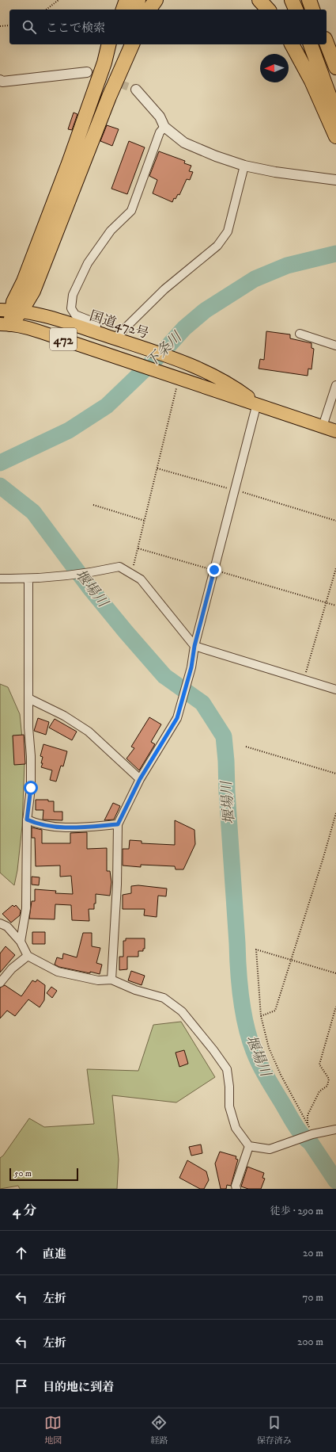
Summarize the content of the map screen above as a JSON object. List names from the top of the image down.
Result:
{
  "streets": {
    "highway": ["国道472号", "472"]
  },
  "water": ["下条川", "堰場川"],
  "scale_bar": "50 m",
  "north": "left",
  "page": {
    "search": "ここで検索",
    "scale": "50 m",
    "heading": ["4 分", "徒歩 · 290 m"],
    "list": [
      ["直進", "20 m"],
      ["左折", "70 m"],
      ["左折", "200 m"],
      "目的地に到着"
    ],
    "nav": ["地図", "経路", "保存済み"]
  }
}
